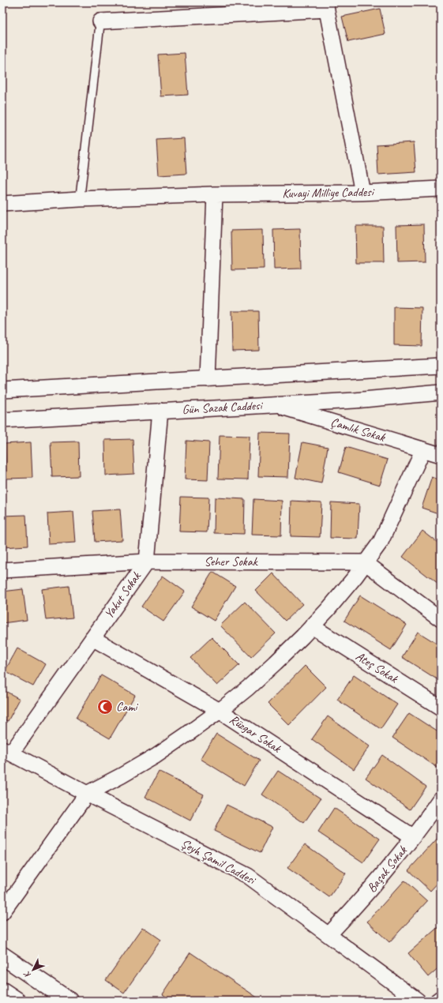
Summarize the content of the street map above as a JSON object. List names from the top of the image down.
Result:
{
  "streets": {
    "street": [
      "Kuvayi Milliye Caddesi",
      "Gün Sazak Caddesi",
      "Çamlık Sokak",
      "Seher Sokak",
      "Yakut Sokak",
      "Ateş Sokak",
      "Rüzgar Sokak",
      "Şeyh Şamil Caddesi",
      "Başak Sokak"
    ]
  },
  "crossings": [
    ["Gün Sazak Caddesi", "Çamlık Sokak"],
    ["Gün Sazak Caddesi", "Yakut Sokak"],
    ["Seher Sokak", "Yakut Sokak"],
    ["Yakut Sokak", "Rüzgar Sokak"],
    ["Yakut Sokak", "Şeyh Şamil Caddesi"],
    ["Rüzgar Sokak", "Başak Sokak"],
    ["Şeyh Şamil Caddesi", "Başak Sokak"]
  ],
  "places": {
    "mosque": ["Cami"]
  },
  "north": "bottom left"
}
